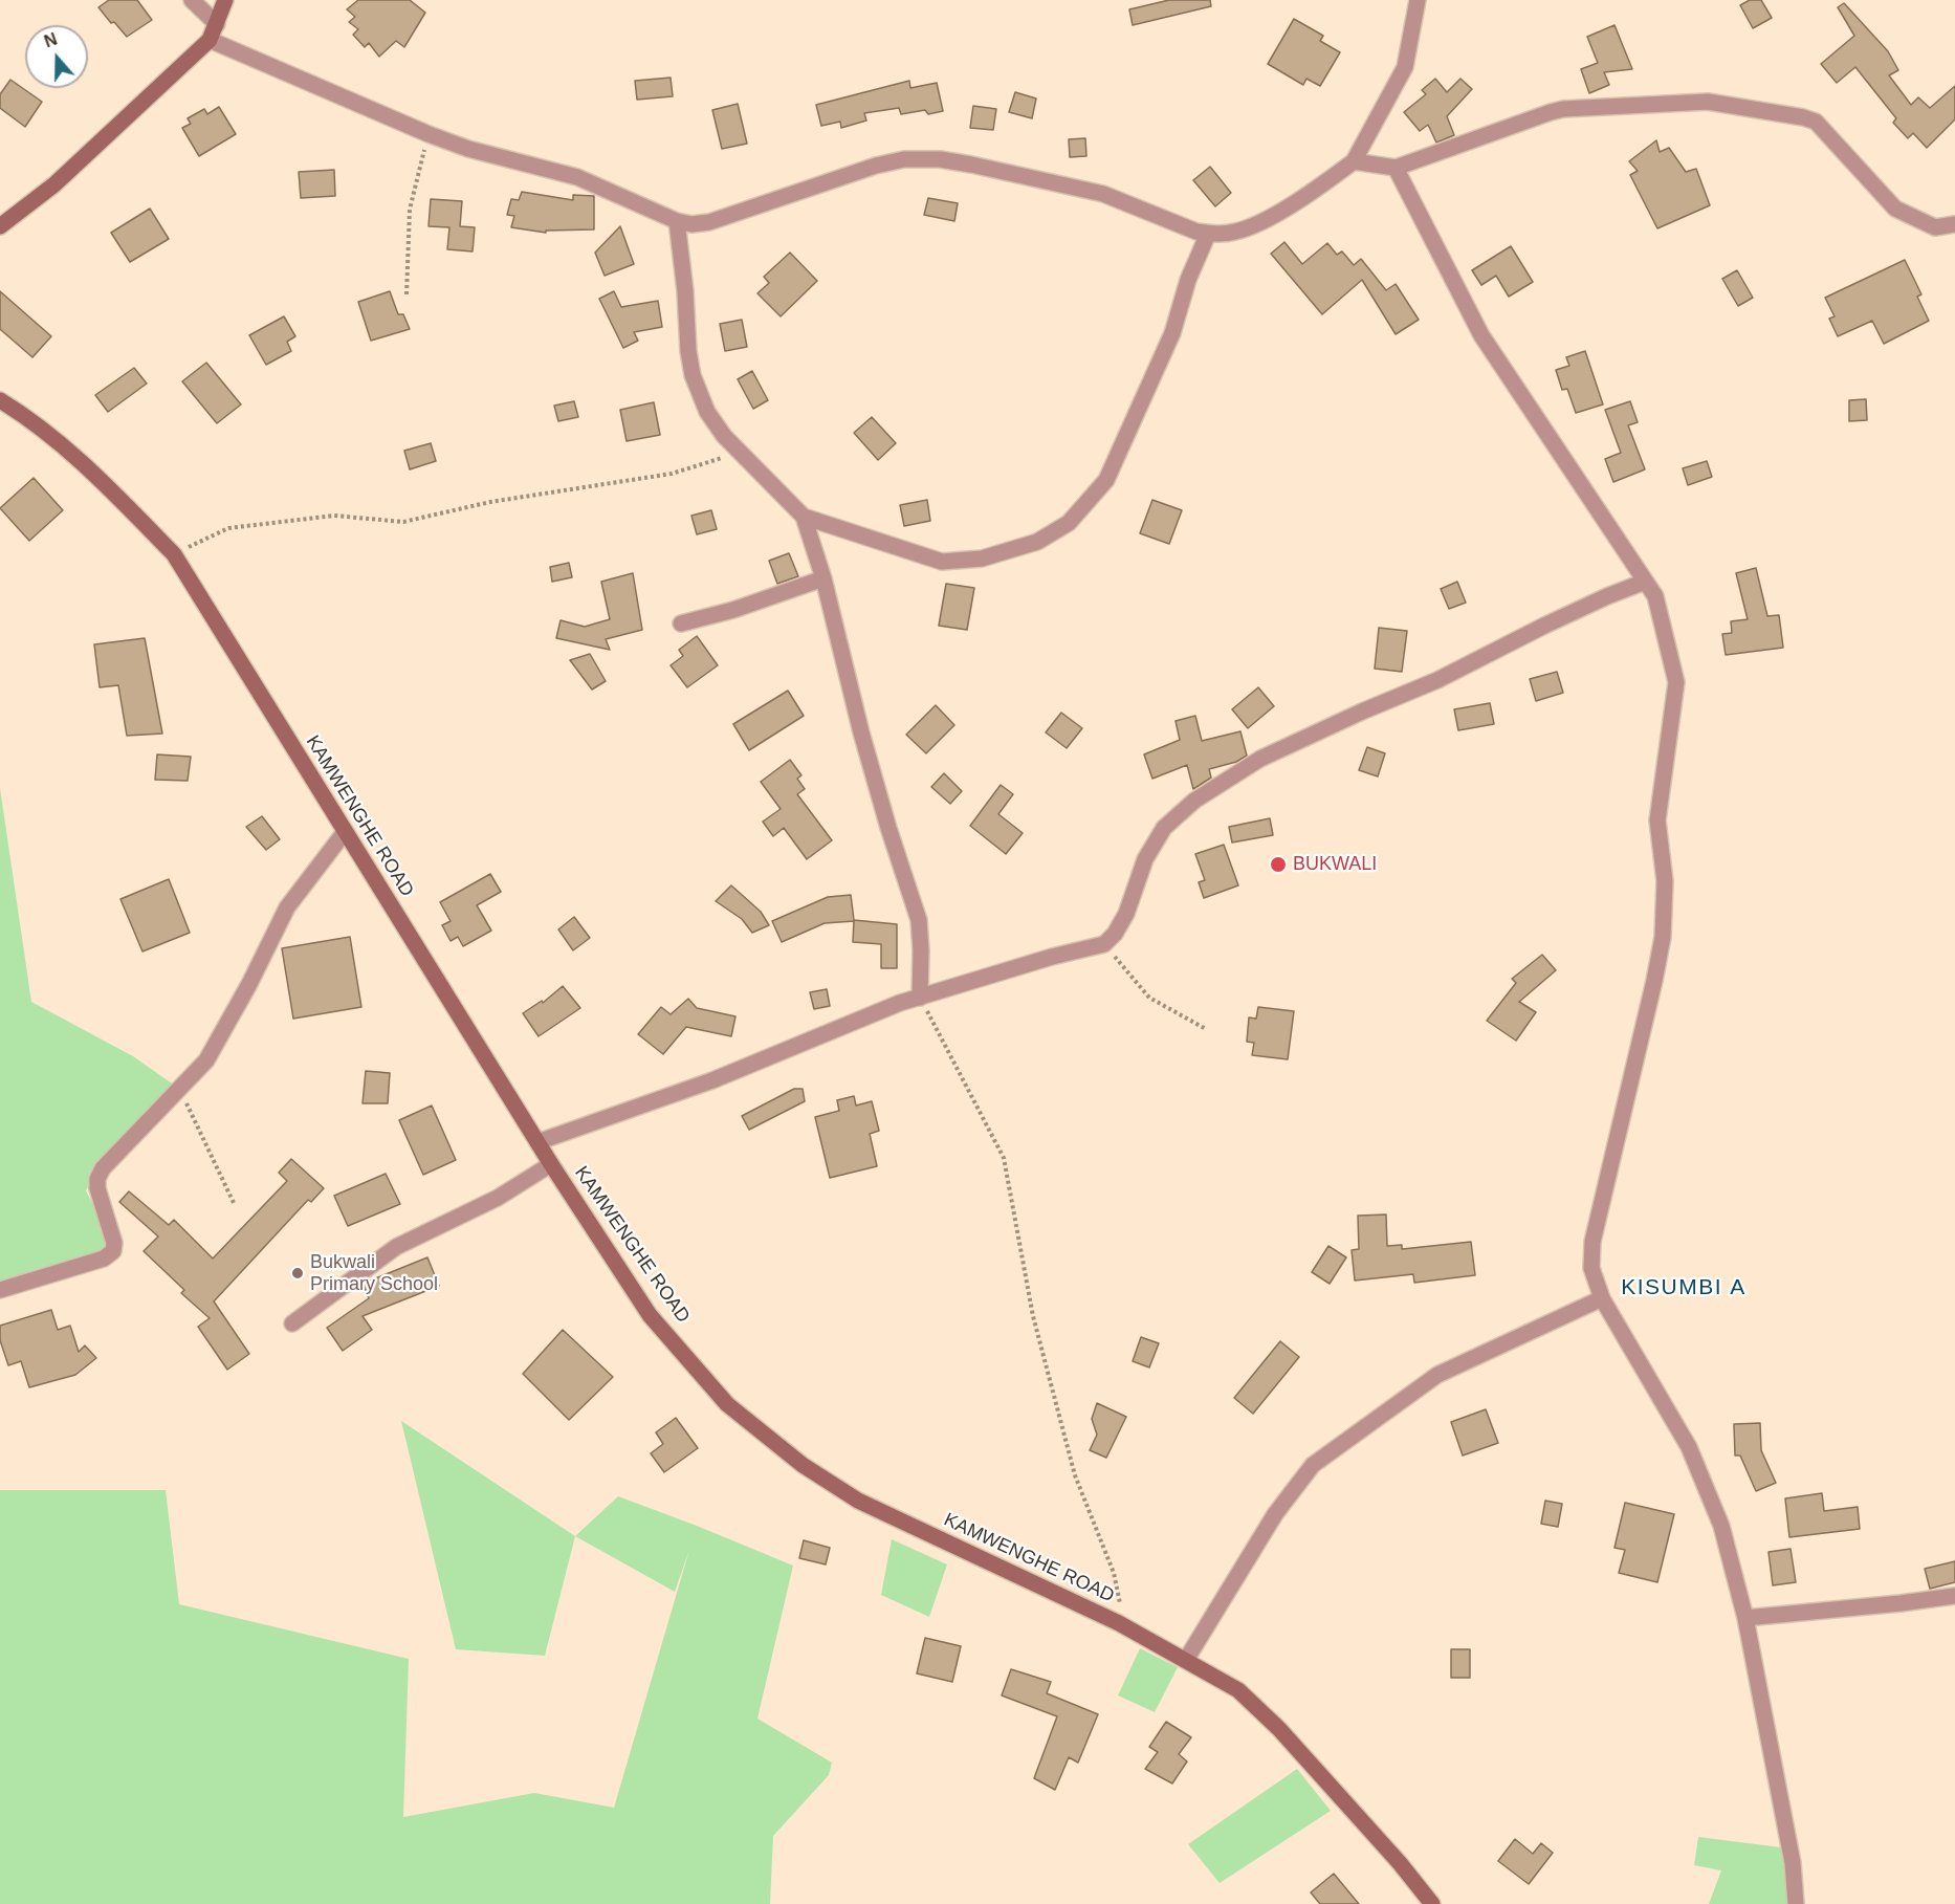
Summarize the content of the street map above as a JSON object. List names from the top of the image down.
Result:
{
  "streets": {
    "main road": ["KAMWENGHE ROAD"]
  },
  "districts": ["KISUMBI A"],
  "places": ["BUKWALI", "Bukwali Primary School"],
  "north": "top"
}
